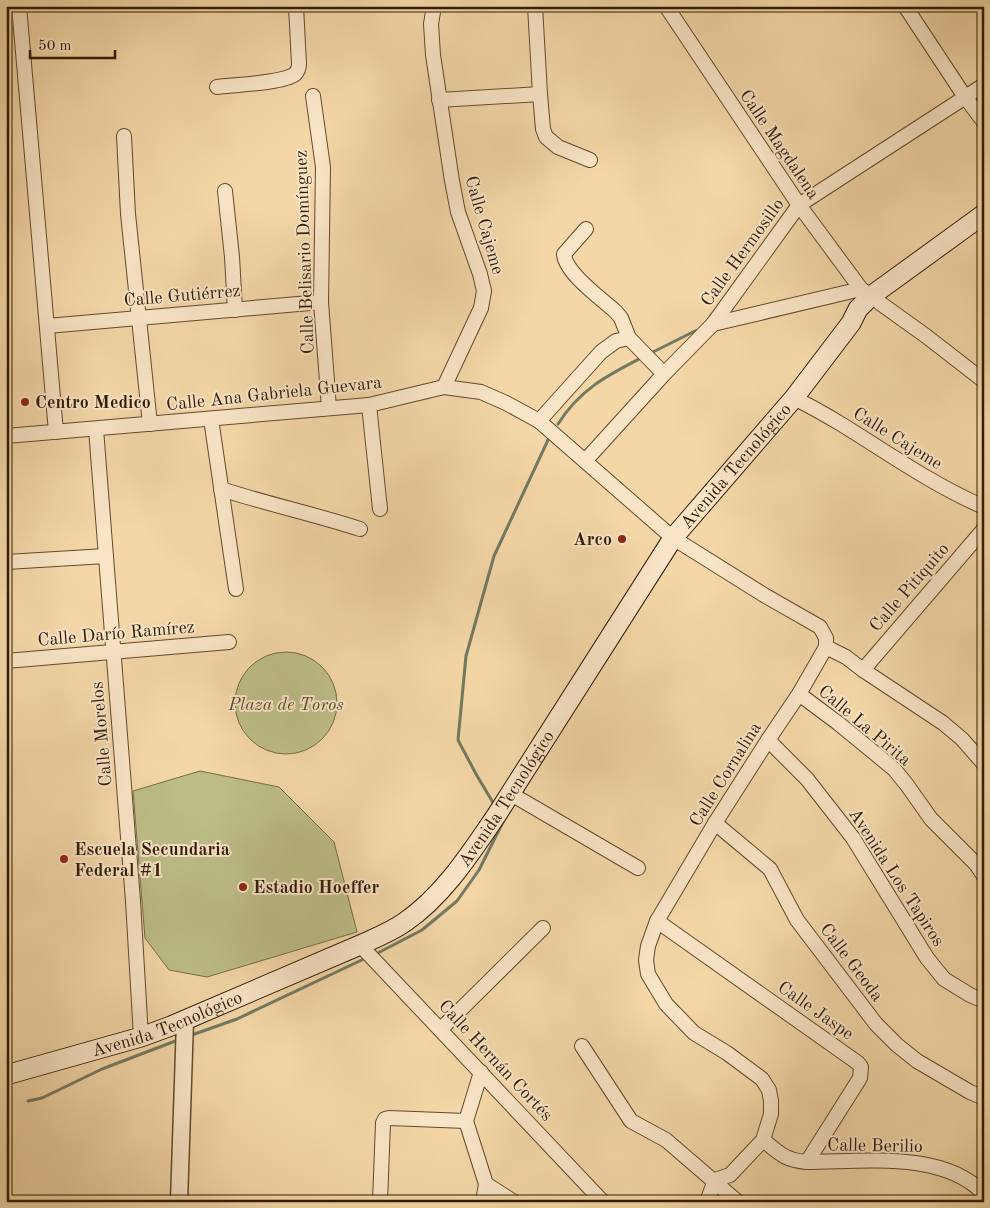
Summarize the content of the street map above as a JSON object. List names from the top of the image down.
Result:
{
  "streets": {
    "main road": ["Avenida Tecnológico"],
    "street": [
      "Calle Magdalena",
      "Calle Cajeme",
      "Calle Belisario Domínguez",
      "Calle Hermosillo",
      "Calle Gutiérrez",
      "Calle Ana Gabriela Guevara",
      "Calle Pitiquito",
      "Calle Darío Ramírez",
      "Calle La Pirita",
      "Calle Morelos",
      "Calle Cornalina",
      "Avenida Los Tapiros",
      "Calle Geoda",
      "Calle Jaspe",
      "Calle Hernán Cortés",
      "Calle Berilio"
    ]
  },
  "crossings": [
    ["Calle Magdalena", "Calle Hermosillo"],
    ["Calle Magdalena", "Avenida Tecnológico"],
    ["Calle Cajeme", "Calle Ana Gabriela Guevara"],
    ["Calle Cajeme", "Avenida Tecnológico"],
    ["Calle Belisario Domínguez", "Calle Gutiérrez"],
    ["Calle Belisario Domínguez", "Calle Ana Gabriela Guevara"],
    ["Calle Hermosillo", "Calle Ana Gabriela Guevara"],
    ["Calle Ana Gabriela Guevara", "Avenida Tecnológico"],
    ["Calle Ana Gabriela Guevara", "Calle Morelos"],
    ["Calle Ana Gabriela Guevara", "Calle Cornalina"],
    ["Avenida Tecnológico", "Calle Morelos"],
    ["Avenida Tecnológico", "Calle Hernán Cortés"],
    ["Calle Darío Ramírez", "Calle Morelos"],
    ["Calle La Pirita", "Calle Cornalina"],
    ["Calle Cornalina", "Avenida Los Tapiros"],
    ["Calle Cornalina", "Calle Geoda"],
    ["Calle Cornalina", "Calle Jaspe"],
    ["Calle Cornalina", "Calle Berilio"],
    ["Calle Jaspe", "Calle Berilio"]
  ],
  "parks": ["Plaza de Toros"],
  "places": [
    "Centro Medico",
    "Arco",
    "Escuela Secundaria Federal #1",
    "Estadio Hoeffer"
  ],
  "scale_bar": "50 m"
}
